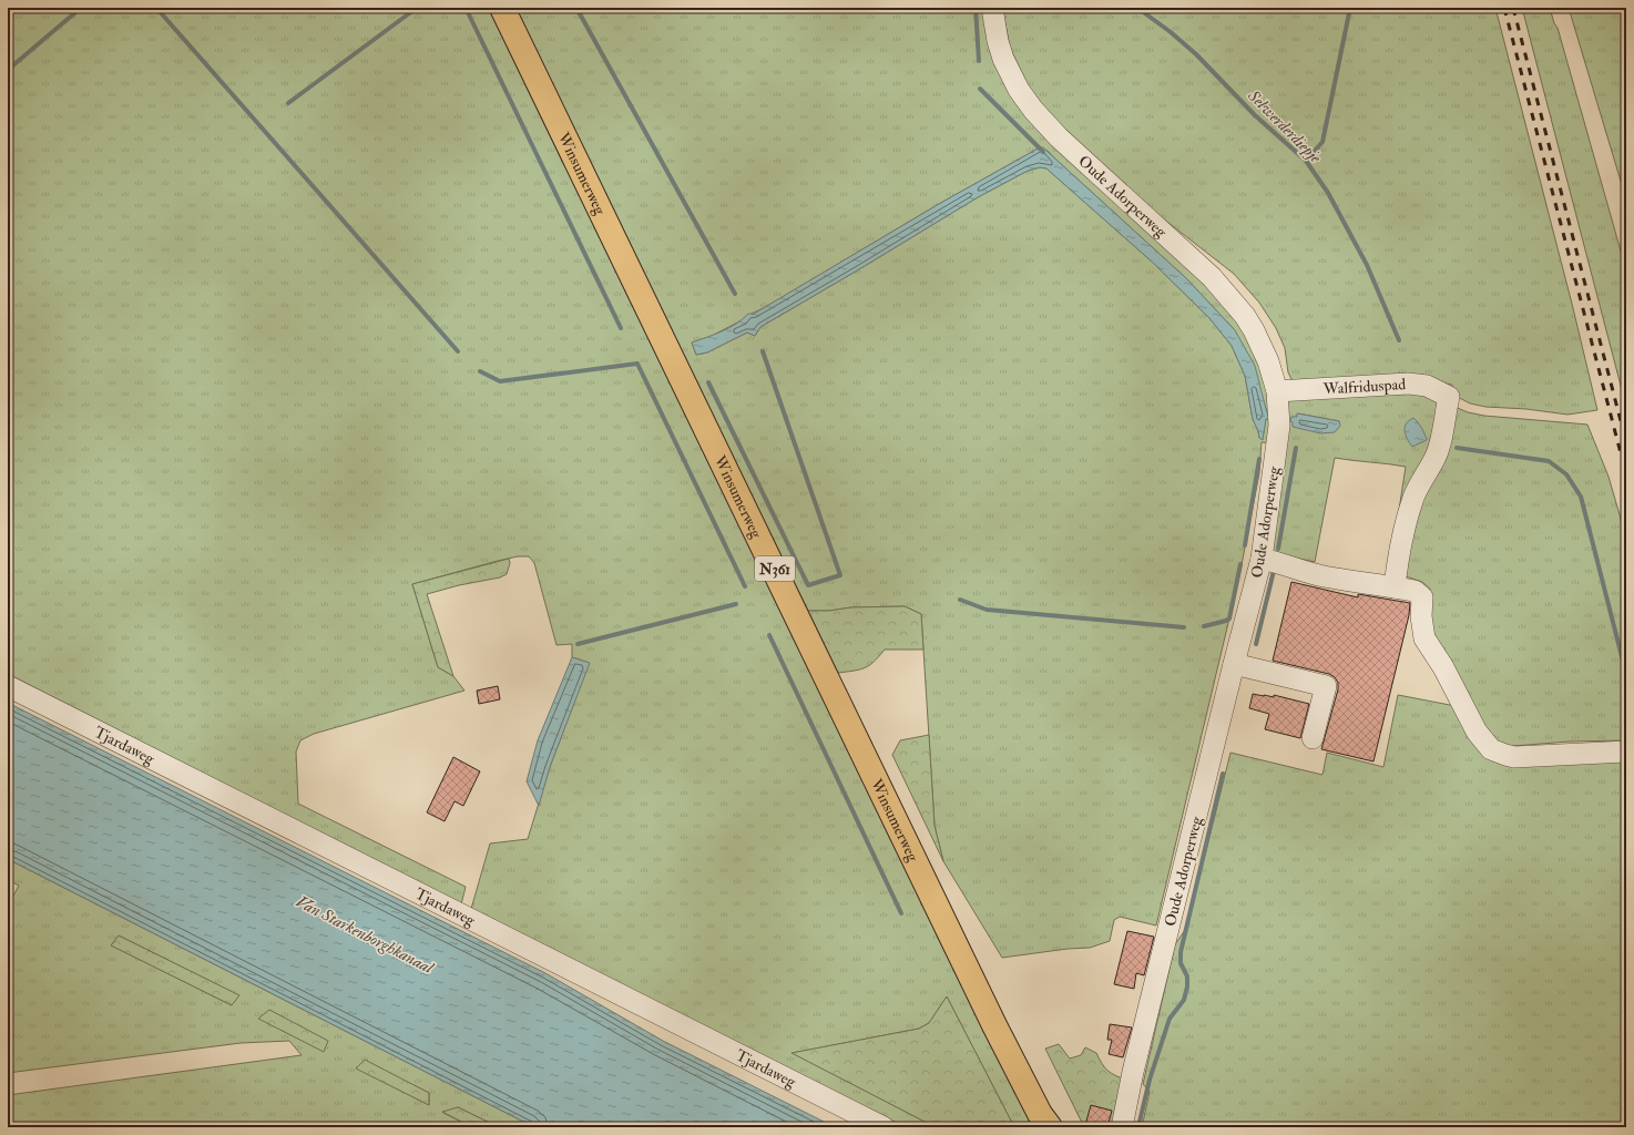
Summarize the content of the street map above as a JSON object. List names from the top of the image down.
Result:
{
  "streets": {
    "main road": ["Winsumerweg", "N361"],
    "street": ["Oude Adorperweg", "Walfriduspad", "Tjardaweg"]
  },
  "crossings": [
    ["Oude Adorperweg", "Walfriduspad"]
  ],
  "water": ["Selwerderdiepje", "Van Starkenborghkanaal"]
}
